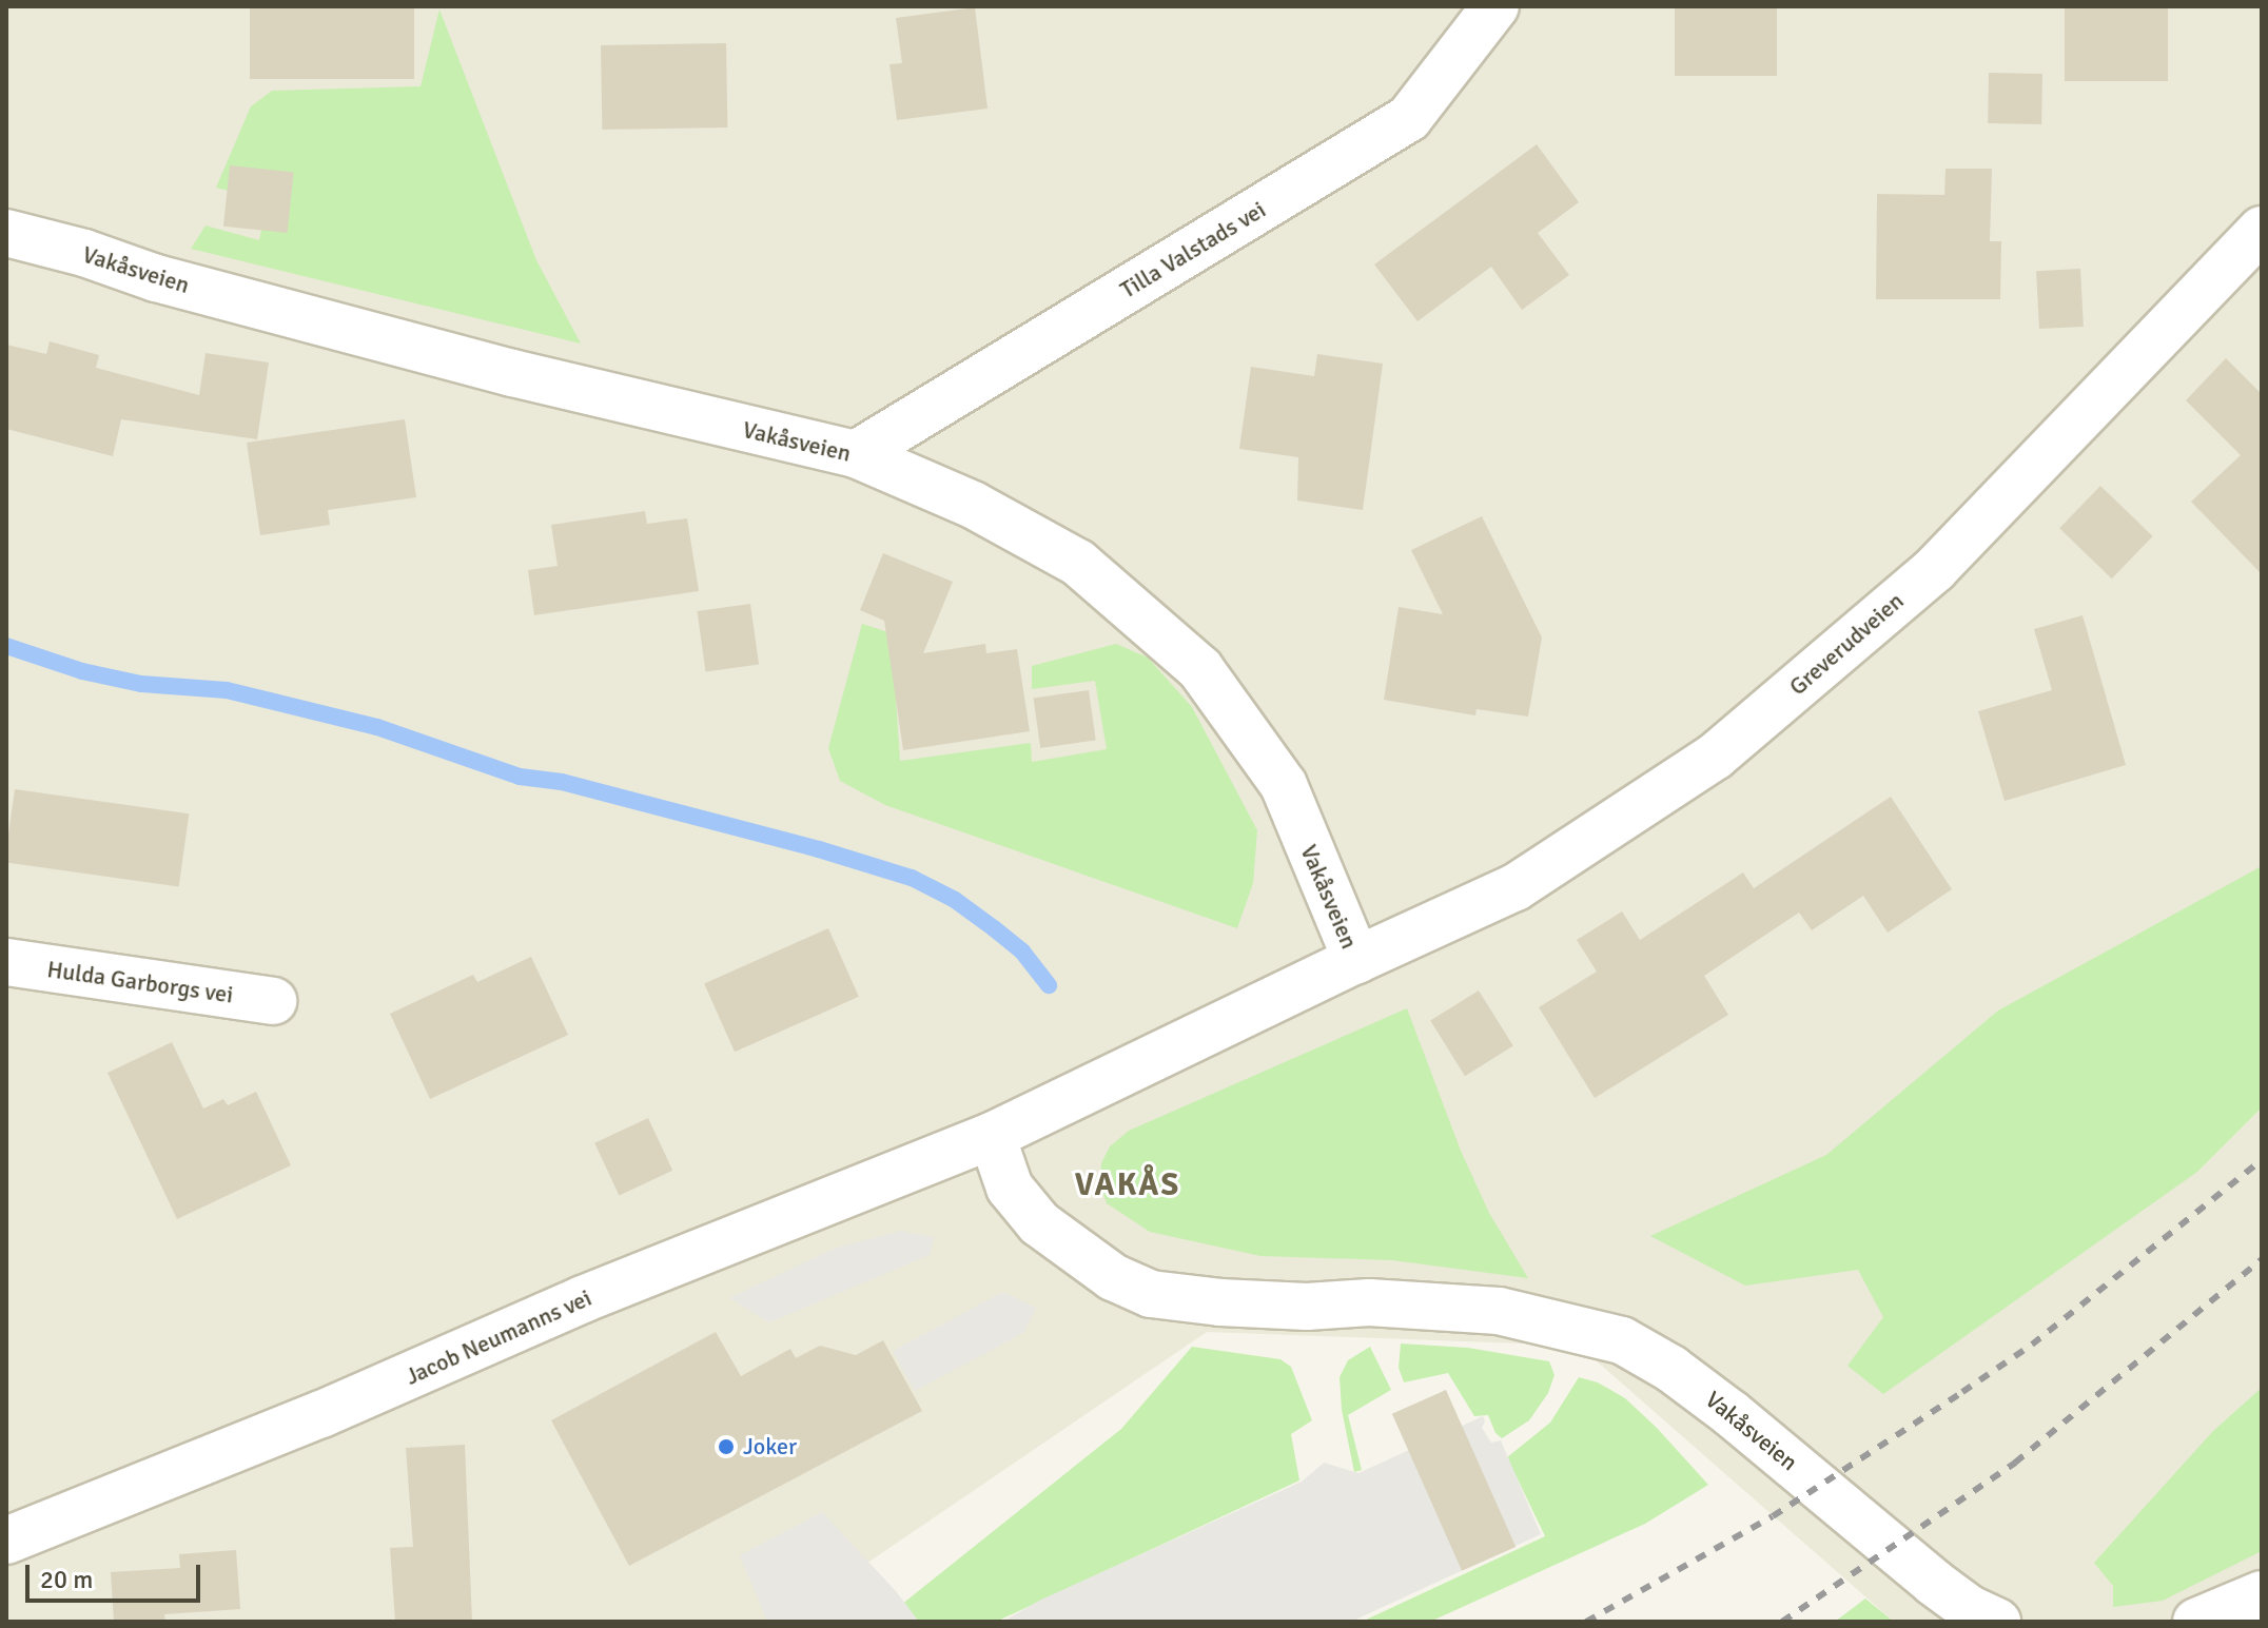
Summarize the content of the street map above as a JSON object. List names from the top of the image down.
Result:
{
  "streets": {
    "street": [
      "Tilla Valstads vei",
      "Vakåsveien",
      "Greverudveien",
      "Hulda Garborgs vei",
      "Jacob Neumanns vei"
    ]
  },
  "crossings": [
    ["Tilla Valstads vei", "Vakåsveien"],
    ["Vakåsveien", "Greverudveien"],
    ["Vakåsveien", "Jacob Neumanns vei"]
  ],
  "districts": ["VAKÅS"],
  "places": ["Joker"],
  "scale_bar": "20 m"
}
